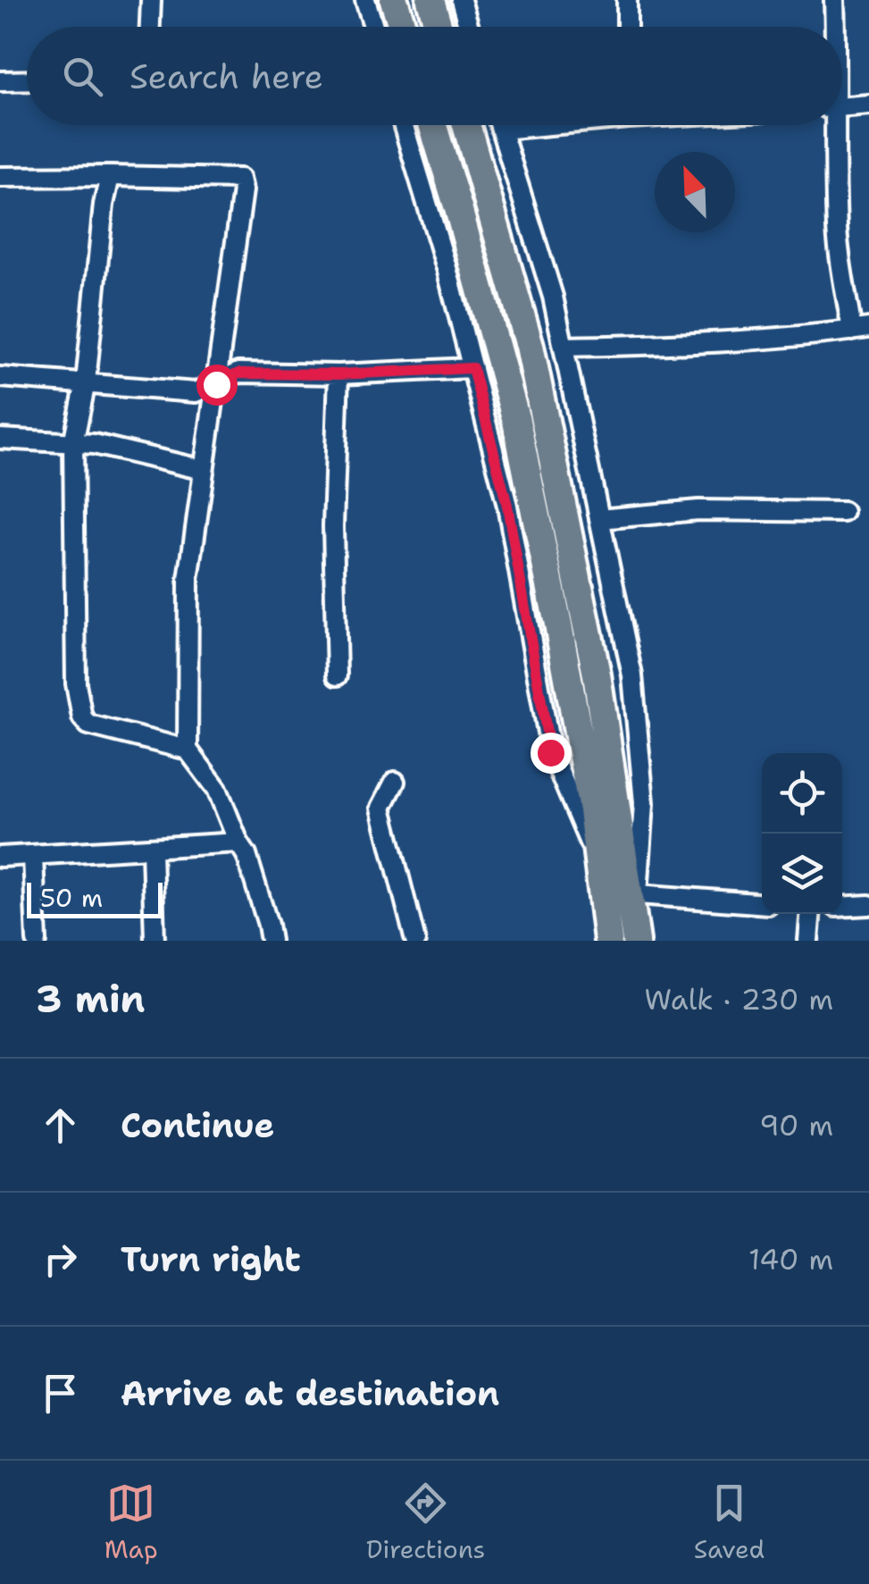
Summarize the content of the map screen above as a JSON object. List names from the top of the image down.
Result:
{
  "scale_bar": "50 m",
  "north": "top left",
  "page": {
    "search": "Search here",
    "scale": "50 m",
    "heading": ["3 min", "Walk · 230 m"],
    "list": [
      ["Continue", "90 m"],
      ["Turn right", "140 m"],
      "Arrive at destination"
    ],
    "nav": ["Map", "Directions", "Saved"]
  }
}
